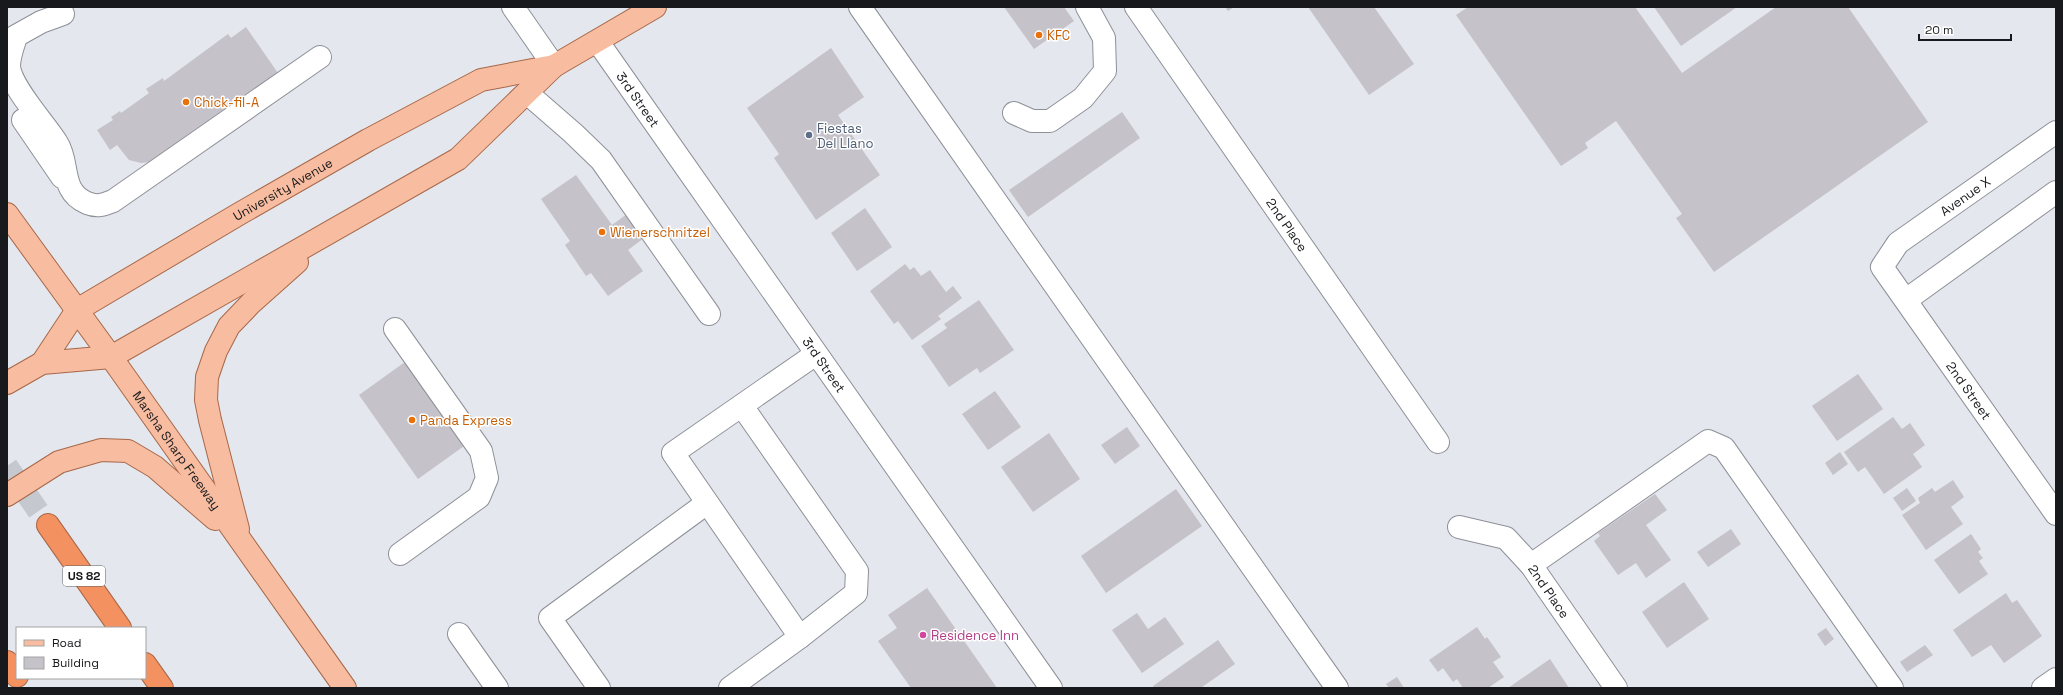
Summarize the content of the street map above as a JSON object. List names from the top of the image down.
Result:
{
  "streets": {
    "highway": ["US 82"],
    "main road": ["University Avenue", "Marsha Sharp Freeway"],
    "street": [
      "3rd Street",
      "Avenue X",
      "2nd Place",
      "2nd Street"
    ]
  },
  "crossings": [
    ["3rd Street", "University Avenue"],
    ["University Avenue", "Marsha Sharp Freeway"],
    ["Avenue X", "2nd Street"]
  ],
  "places": [
    "KFC",
    "Chick-fil-A",
    "Fiestas Del Llano",
    "Wienerschnitzel",
    "Panda Express",
    "Residence Inn"
  ],
  "legend": ["Road", "Building"],
  "scale_bar": "20 m"
}
